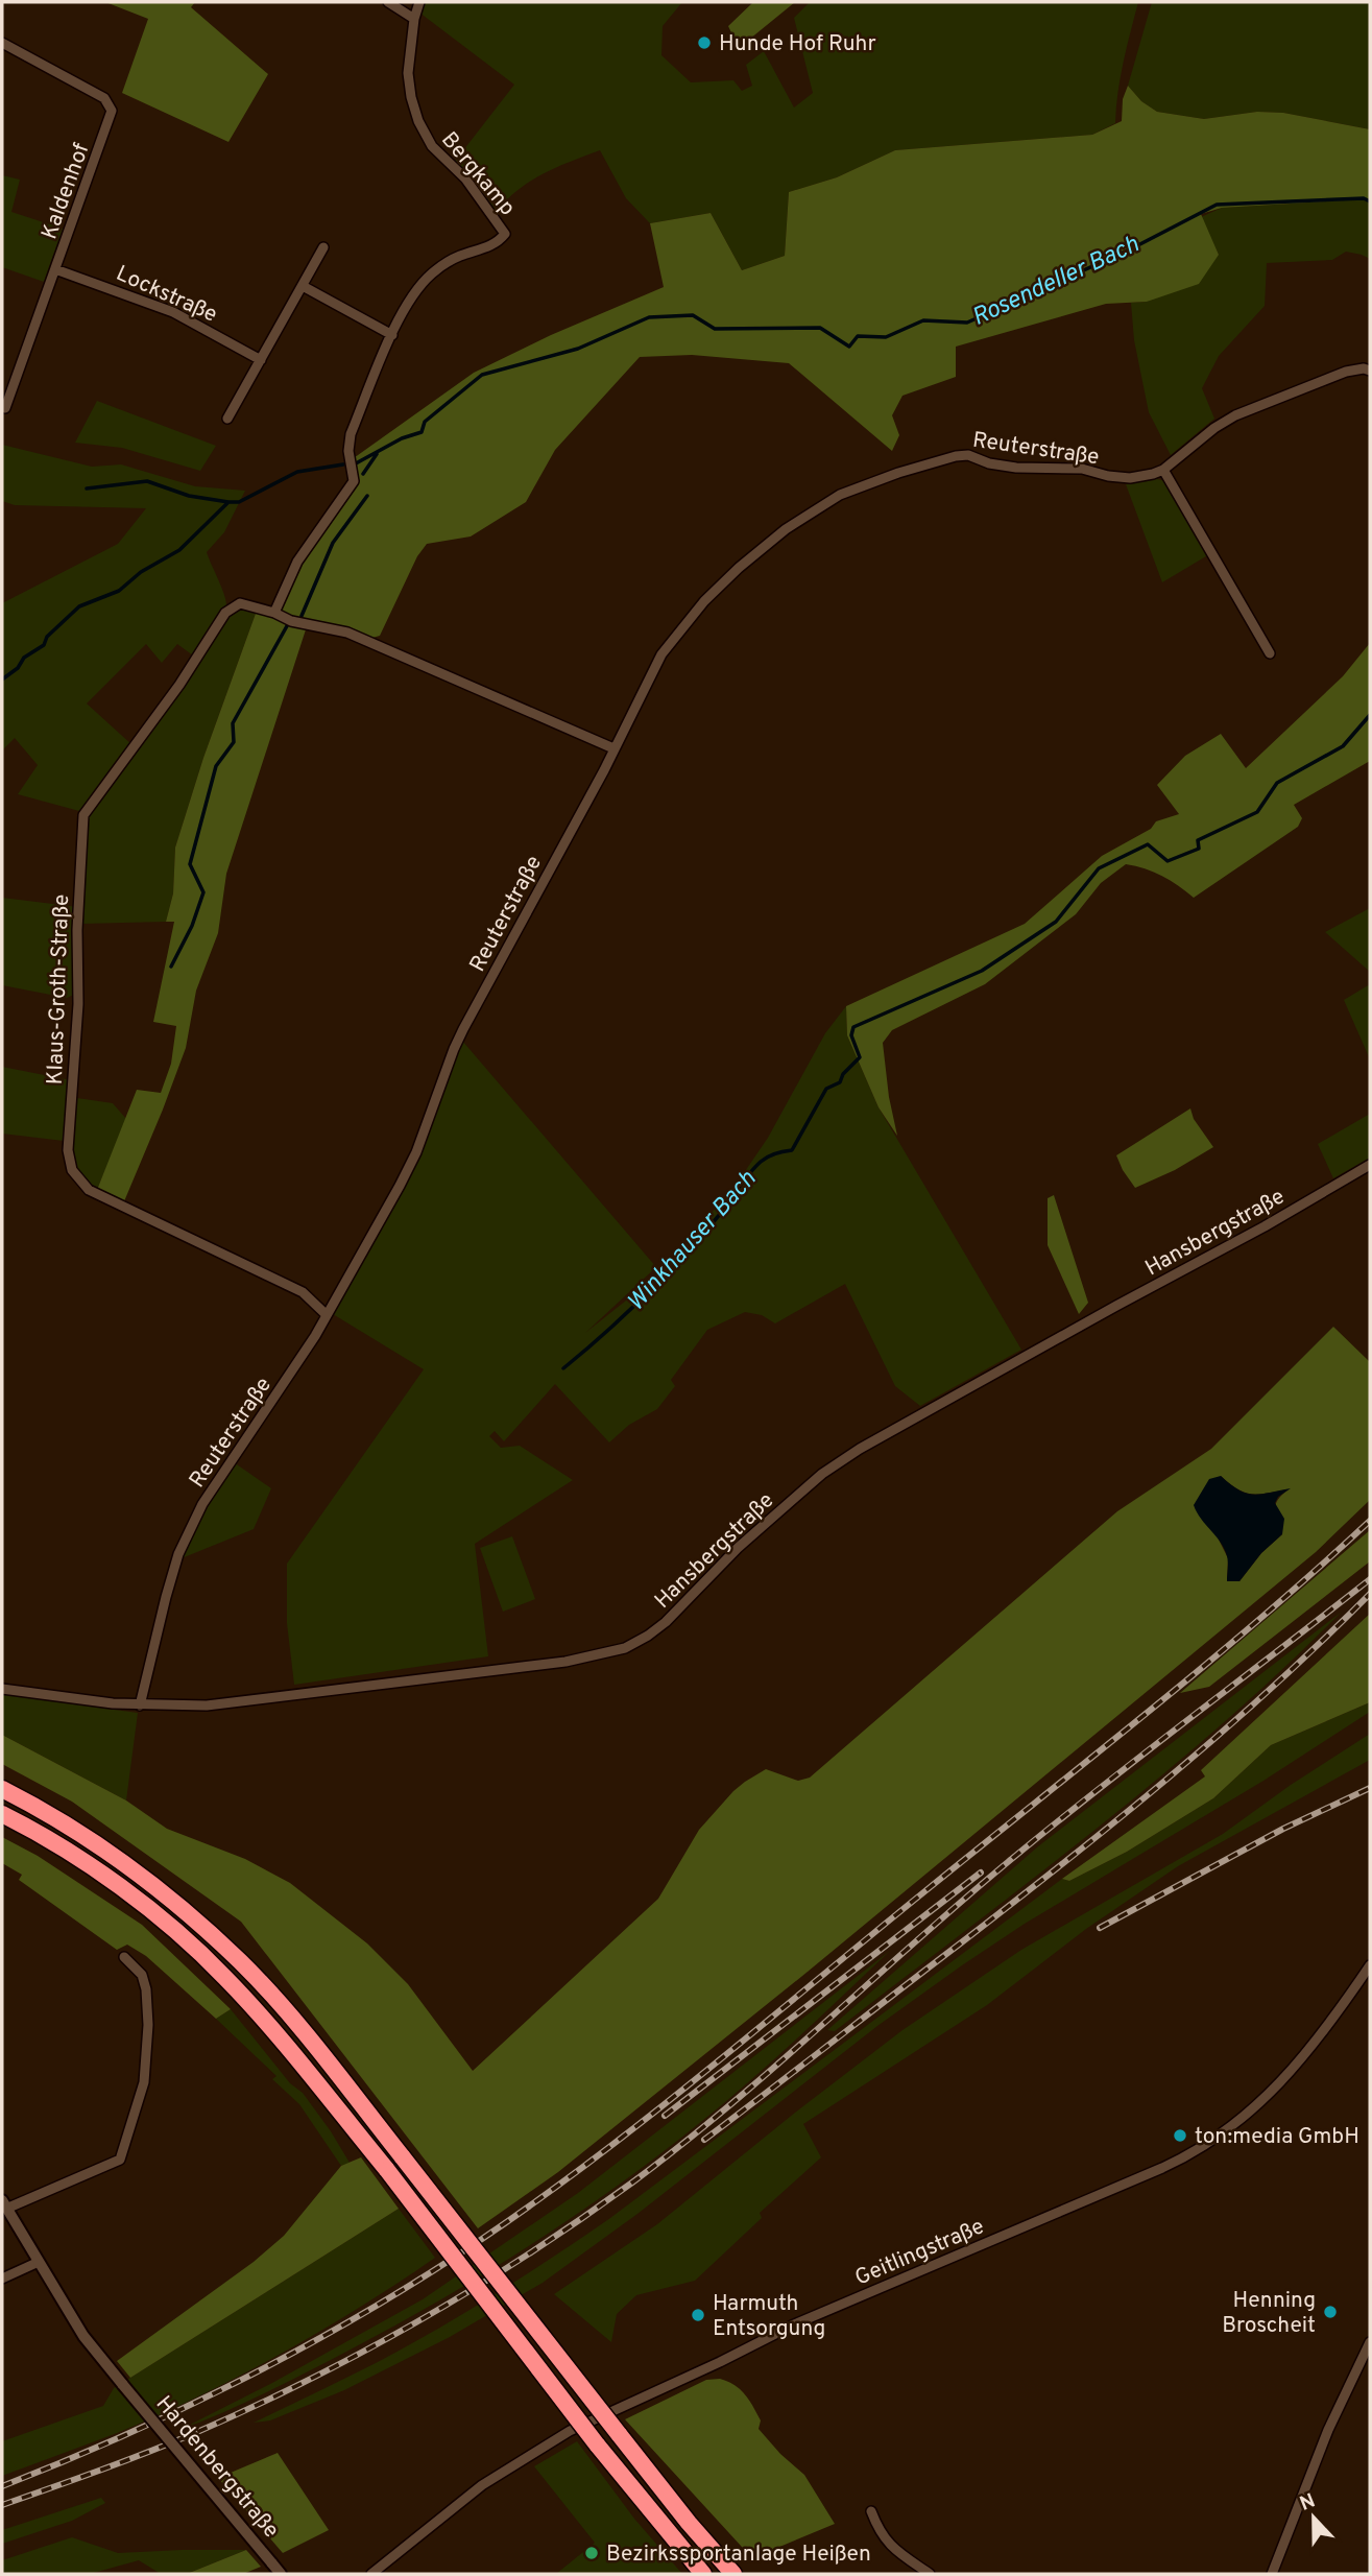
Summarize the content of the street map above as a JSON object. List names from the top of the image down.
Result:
{
  "streets": {
    "street": [
      "Bergkamp",
      "Kaldenhof",
      "Lockstraße",
      "Reuterstraße",
      "Klaus-Groth-Straße",
      "Hansbergstraße",
      "Geitlingstraße",
      "Hardenbergstraße"
    ]
  },
  "crossings": [
    ["Bergkamp", "Klaus-Groth-Straße"],
    ["Kaldenhof", "Lockstraße"],
    ["Reuterstraße", "Klaus-Groth-Straße"],
    ["Reuterstraße", "Hansbergstraße"]
  ],
  "water": ["Rosendeller Bach", "Winkhauser Bach"],
  "places": [
    "Hunde Hof Ruhr",
    "ton:media GmbH",
    "Henning Broscheit",
    "Harmuth Entsorgung",
    "Bezirkssportanlage Heißen"
  ],
  "north": "top"
}
